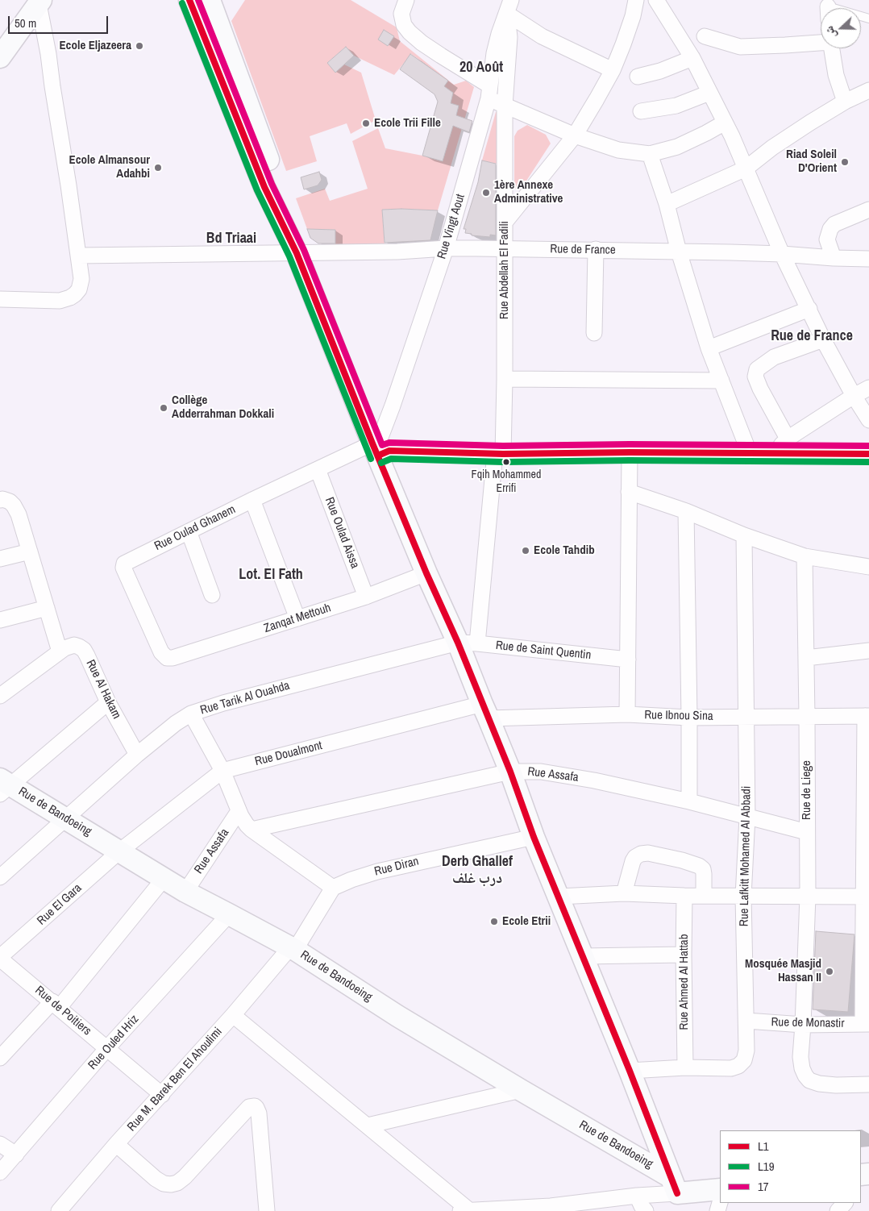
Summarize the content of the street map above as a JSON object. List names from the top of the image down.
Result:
{
  "streets": {
    "street": [
      "Rue Vingt Aout",
      "Rue de France",
      "Rue Abdellah El Fadili",
      "Rue Oulad Ghanem",
      "Rue Oulad Aissa",
      "Zanqat Mettouh",
      "Rue de Saint Quentin",
      "Rue Al Hakam",
      "Rue Tarik Al Ouahda",
      "Rue Ibnou Sina",
      "Rue Doualmont",
      "Rue Assafa",
      "Rue de Liege",
      "Rue de Bandoeing",
      "Rue Lafkitt Mohamed Al Abbadi",
      "Rue Diran",
      "Rue El Gara",
      "Rue Ahmed Al Hattab",
      "Rue de Poitiers",
      "Rue de Monastir",
      "Rue Ouled Hriz",
      "Rue M. Barek Ben El Ahoulimi"
    ]
  },
  "crossings": [
    ["Rue Vingt Aout", "Rue de France"],
    ["Rue Vingt Aout", "Rue Abdellah El Fadili"],
    ["Rue Vingt Aout", "Rue Oulad Ghanem"],
    ["Rue de France", "Rue Abdellah El Fadili"],
    ["Rue Abdellah El Fadili", "Rue Oulad Ghanem"],
    ["Rue Abdellah El Fadili", "Rue de Saint Quentin"],
    ["Rue Abdellah El Fadili", "Rue Tarik Al Ouahda"],
    ["Rue Oulad Ghanem", "Rue Oulad Aissa"],
    ["Rue Oulad Ghanem", "Zanqat Mettouh"],
    ["Rue Oulad Aissa", "Zanqat Mettouh"],
    ["Rue de Saint Quentin", "Rue Tarik Al Ouahda"],
    ["Rue Al Hakam", "Rue Tarik Al Ouahda"],
    ["Rue Tarik Al Ouahda", "Rue de Bandoeing"],
    ["Rue Ibnou Sina", "Rue Doualmont"],
    ["Rue Ibnou Sina", "Rue de Liege"],
    ["Rue Ibnou Sina", "Rue Lafkitt Mohamed Al Abbadi"],
    ["Rue Doualmont", "Rue de Bandoeing"],
    ["Rue Doualmont", "Rue El Gara"],
    ["Rue Assafa", "Rue de Liege"],
    ["Rue Assafa", "Rue de Bandoeing"],
    ["Rue Assafa", "Rue Lafkitt Mohamed Al Abbadi"],
    ["Rue de Liege", "Rue de Monastir"],
    ["Rue de Bandoeing", "Rue El Gara"],
    ["Rue de Bandoeing", "Rue Ouled Hriz"],
    ["Rue de Bandoeing", "Rue M. Barek Ben El Ahoulimi"],
    ["Rue Lafkitt Mohamed Al Abbadi", "Rue Ahmed Al Hattab"],
    ["Rue Lafkitt Mohamed Al Abbadi", "Rue de Monastir"],
    ["Rue El Gara", "Rue de Poitiers"],
    ["Rue de Poitiers", "Rue Ouled Hriz"],
    ["Rue de Poitiers", "Rue M. Barek Ben El Ahoulimi"]
  ],
  "districts": [
    "20 Août",
    "Bd Triaai",
    "Rue de France",
    "Lot. El Fath",
    "Derb Ghallef درب غلف"
  ],
  "places": [
    "Ecole Eljazeera",
    "Ecole Trii Fille",
    "Riad Soleil D'Orient",
    "Ecole Almansour Adahbi",
    "1ère Annexe Administrative",
    "Collège Adderrahman Dokkali",
    "Fqih Mohammed Errifi",
    "Ecole Tahdib",
    "Ecole Etrii",
    "Mosquée Masjid Hassan II"
  ],
  "lines": ["transit line L1", "transit line 17", "transit line L19"],
  "legend": ["L1", "L19", "17"],
  "scale_bar": "50 m",
  "north": "left"
}
